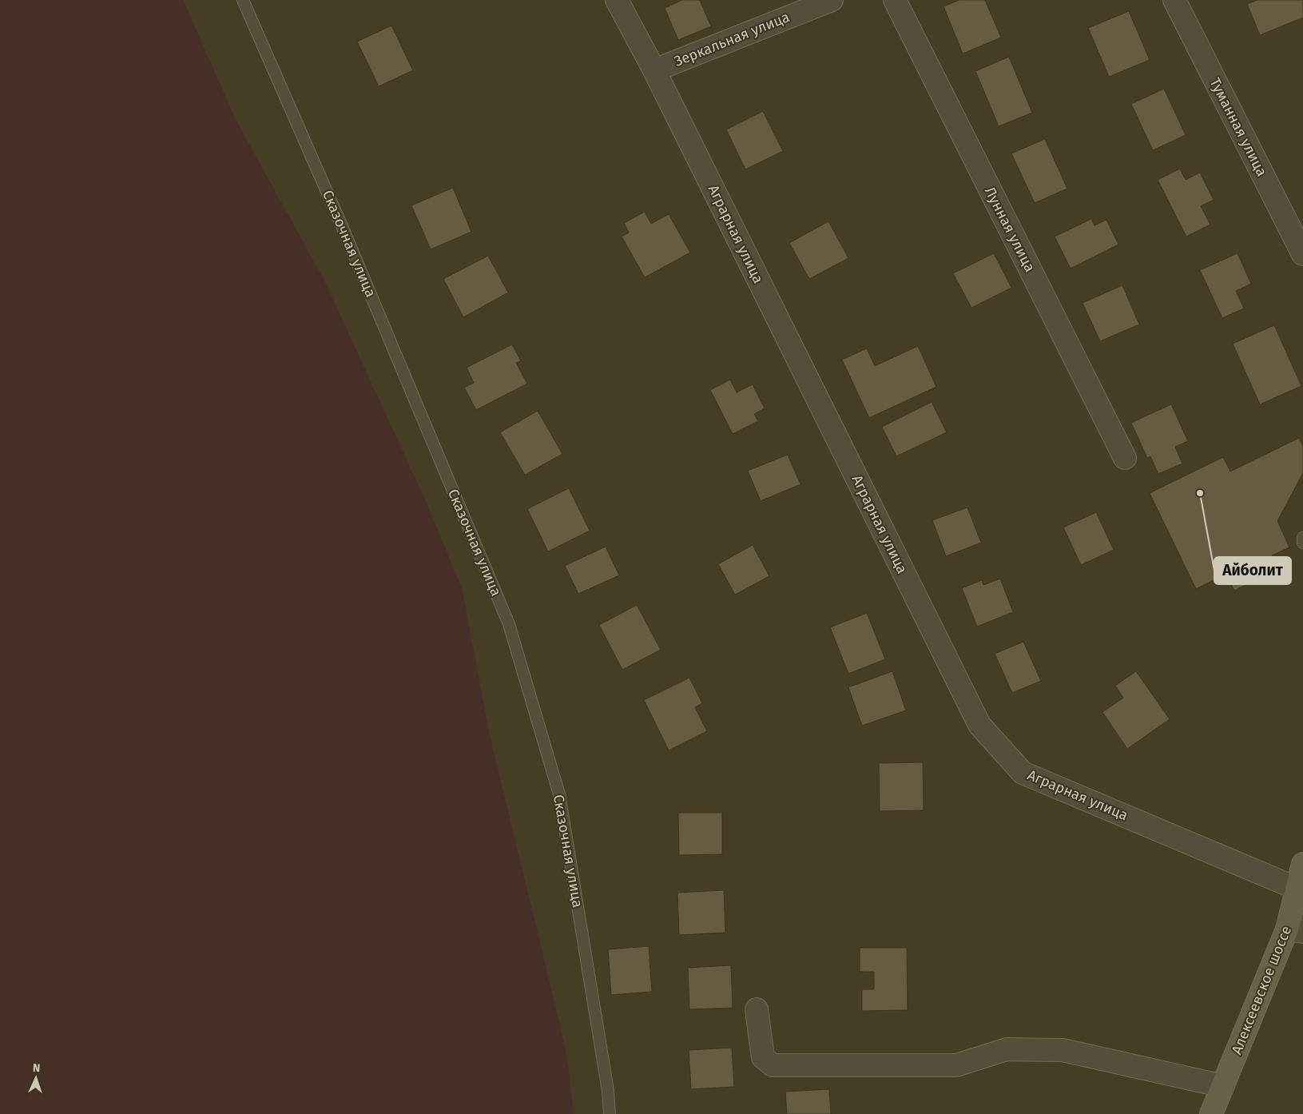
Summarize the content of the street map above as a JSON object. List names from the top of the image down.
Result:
{
  "streets": {
    "main road": ["Алексеевское шоссе"],
    "street": [
      "Зеркальная улица",
      "Туманная улица",
      "Лунная улица",
      "Аграрная улица"
    ],
    "lane": ["Сказочная улица"]
  },
  "crossings": [
    ["Зеркальная улица", "Аграрная улица"],
    ["Аграрная улица", "Алексеевское шоссе"]
  ],
  "places": ["Айболит"],
  "north": "top"
}
